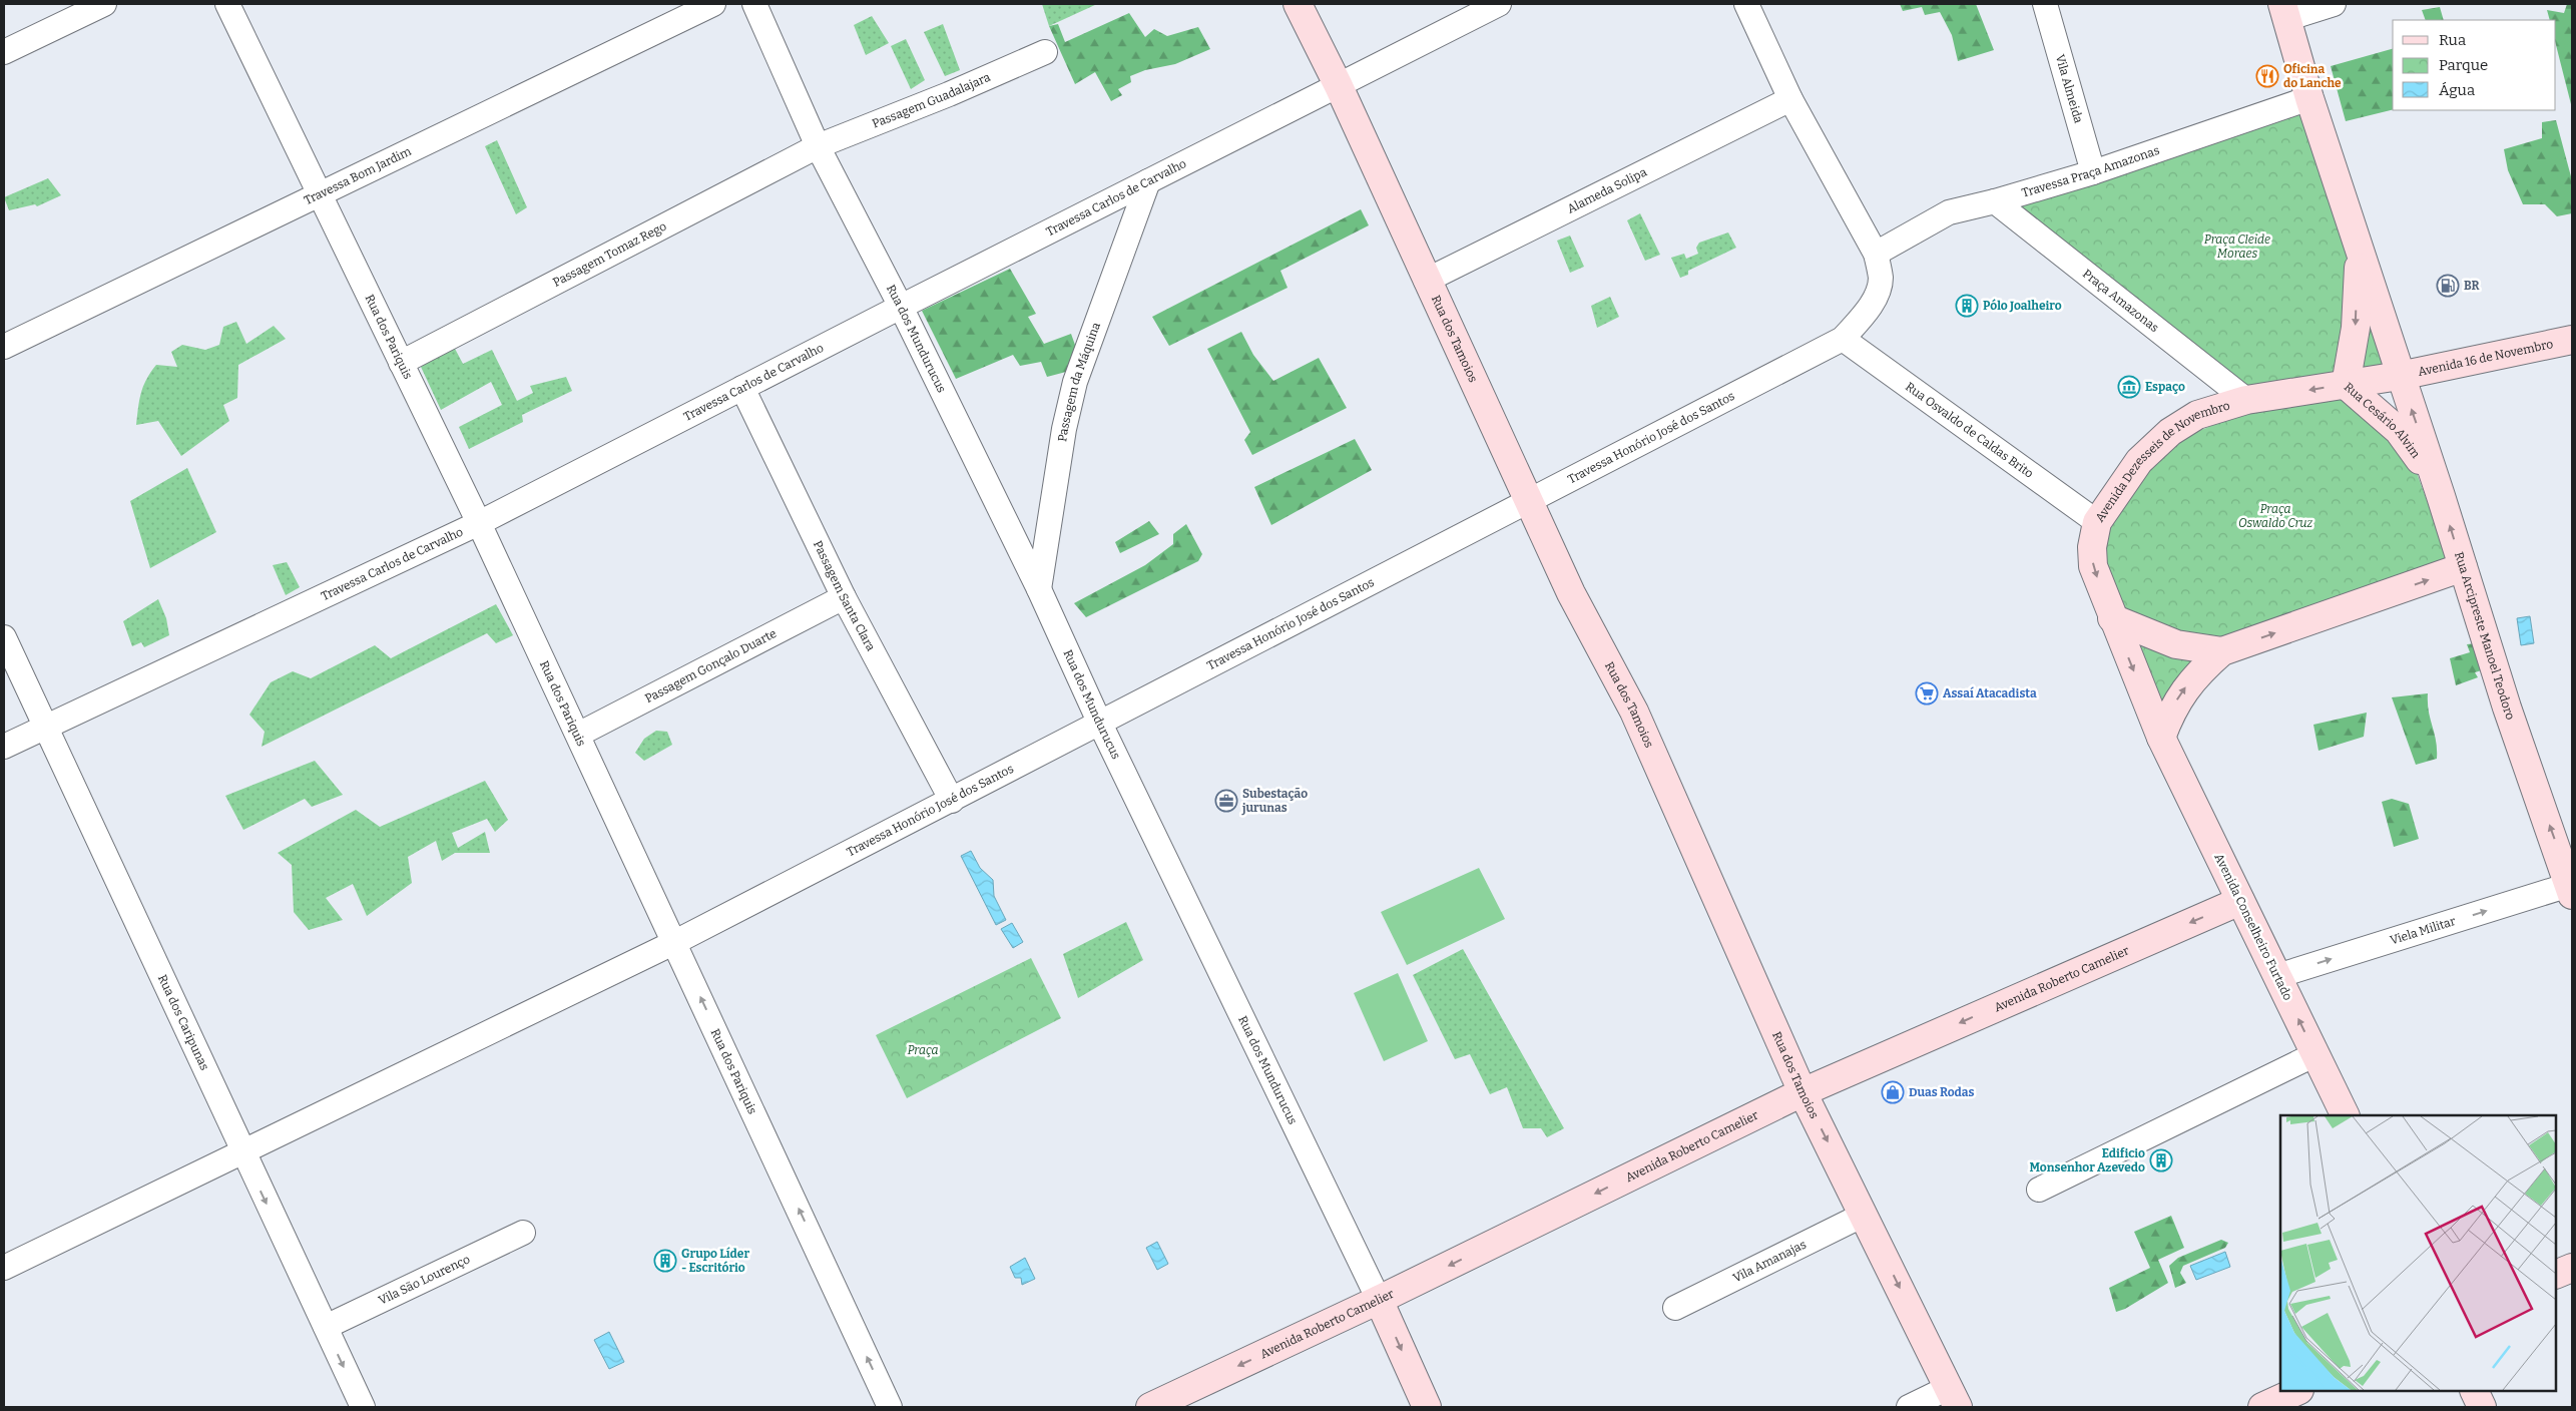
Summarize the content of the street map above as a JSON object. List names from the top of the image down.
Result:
{
  "streets": {
    "main road": [
      "Rua dos Mundurucus",
      "Rua dos Tamoios",
      "Avenida 16 de Novembro",
      "Rua Cesário Alvim",
      "Avenida Dezesseis de Novembro",
      "Rua Arcipreste Manoel Teodoro",
      "Avenida Conselheiro Furtado",
      "Avenida Roberto Camelier"
    ],
    "street": [
      "Vila Almeida",
      "Passagem Guadalajara",
      "Travessa Praça Amazonas",
      "Travessa Bom Jardim",
      "Alameda Solipa",
      "Travessa Carlos de Carvalho",
      "Passagem Tomaz Rego",
      "Praça Amazonas",
      "Rua dos Pariquis",
      "Passagem da Máquina",
      "Rua Osvaldo de Caldas Brito",
      "Travessa Honório José dos Santos",
      "Passagem Santa Clara",
      "Passagem Gonçalo Duarte",
      "Viela Militar",
      "Rua dos Caripunas",
      "Vila Amanajas",
      "Vila São Lourenço"
    ]
  },
  "crossings": [
    ["Vila Almeida", "Travessa Praça Amazonas"],
    ["Passagem Guadalajara", "Passagem Tomaz Rego"],
    ["Passagem Guadalajara", "Rua dos Mundurucus"],
    ["Travessa Praça Amazonas", "Praça Amazonas"],
    ["Travessa Praça Amazonas", "Rua Cesário Alvim"],
    ["Travessa Praça Amazonas", "Travessa Honório José dos Santos"],
    ["Travessa Bom Jardim", "Rua dos Pariquis"],
    ["Alameda Solipa", "Rua dos Tamoios"],
    ["Travessa Carlos de Carvalho", "Rua dos Pariquis"],
    ["Travessa Carlos de Carvalho", "Rua dos Mundurucus"],
    ["Travessa Carlos de Carvalho", "Rua dos Tamoios"],
    ["Travessa Carlos de Carvalho", "Passagem da Máquina"],
    ["Travessa Carlos de Carvalho", "Passagem Santa Clara"],
    ["Travessa Carlos de Carvalho", "Rua dos Caripunas"],
    ["Passagem Tomaz Rego", "Rua dos Pariquis"],
    ["Passagem Tomaz Rego", "Rua dos Mundurucus"],
    ["Praça Amazonas", "Avenida Dezesseis de Novembro"],
    ["Rua dos Pariquis", "Travessa Honório José dos Santos"],
    ["Rua dos Pariquis", "Passagem Gonçalo Duarte"],
    ["Rua dos Mundurucus", "Passagem da Máquina"],
    ["Rua dos Mundurucus", "Travessa Honório José dos Santos"],
    ["Rua dos Mundurucus", "Avenida Roberto Camelier"],
    ["Rua dos Tamoios", "Travessa Honório José dos Santos"],
    ["Rua dos Tamoios", "Avenida Roberto Camelier"],
    ["Rua dos Tamoios", "Vila Amanajas"],
    ["Avenida 16 de Novembro", "Rua Cesário Alvim"],
    ["Avenida 16 de Novembro", "Avenida Dezesseis de Novembro"],
    ["Avenida 16 de Novembro", "Rua Arcipreste Manoel Teodoro"],
    ["Rua Cesário Alvim", "Avenida Dezesseis de Novembro"],
    ["Rua Cesário Alvim", "Rua Arcipreste Manoel Teodoro"],
    ["Rua Osvaldo de Caldas Brito", "Travessa Honório José dos Santos"],
    ["Rua Osvaldo de Caldas Brito", "Avenida Dezesseis de Novembro"],
    ["Travessa Honório José dos Santos", "Passagem Santa Clara"],
    ["Travessa Honório José dos Santos", "Rua dos Caripunas"],
    ["Avenida Dezesseis de Novembro", "Rua Arcipreste Manoel Teodoro"],
    ["Avenida Dezesseis de Novembro", "Avenida Conselheiro Furtado"],
    ["Passagem Santa Clara", "Passagem Gonçalo Duarte"],
    ["Rua Arcipreste Manoel Teodoro", "Viela Militar"],
    ["Avenida Conselheiro Furtado", "Viela Militar"],
    ["Avenida Conselheiro Furtado", "Avenida Roberto Camelier"],
    ["Rua dos Caripunas", "Vila São Lourenço"]
  ],
  "one_way": ["Rua Arcipreste Manoel Teodoro", "Viela Militar", "Avenida Roberto Camelier"],
  "parks": ["Praça Cleide Moraes", "Praça Oswaldo Cruz", "Praça"],
  "places": {
    "restaurant": ["Oficina do Lanche"],
    "fuel station": ["BR"],
    "building": ["Pólo Joalheiro", "Edificio Monsenhor Azevedo", "Grupo Líder - Escritório"],
    "museum": ["Espaço"],
    "supermarket": ["Assaí Atacadista"],
    "office": ["Subestação jurunas"],
    "shop": ["Duas Rodas"]
  },
  "legend": ["Rua", "Parque", "Água"]
}
